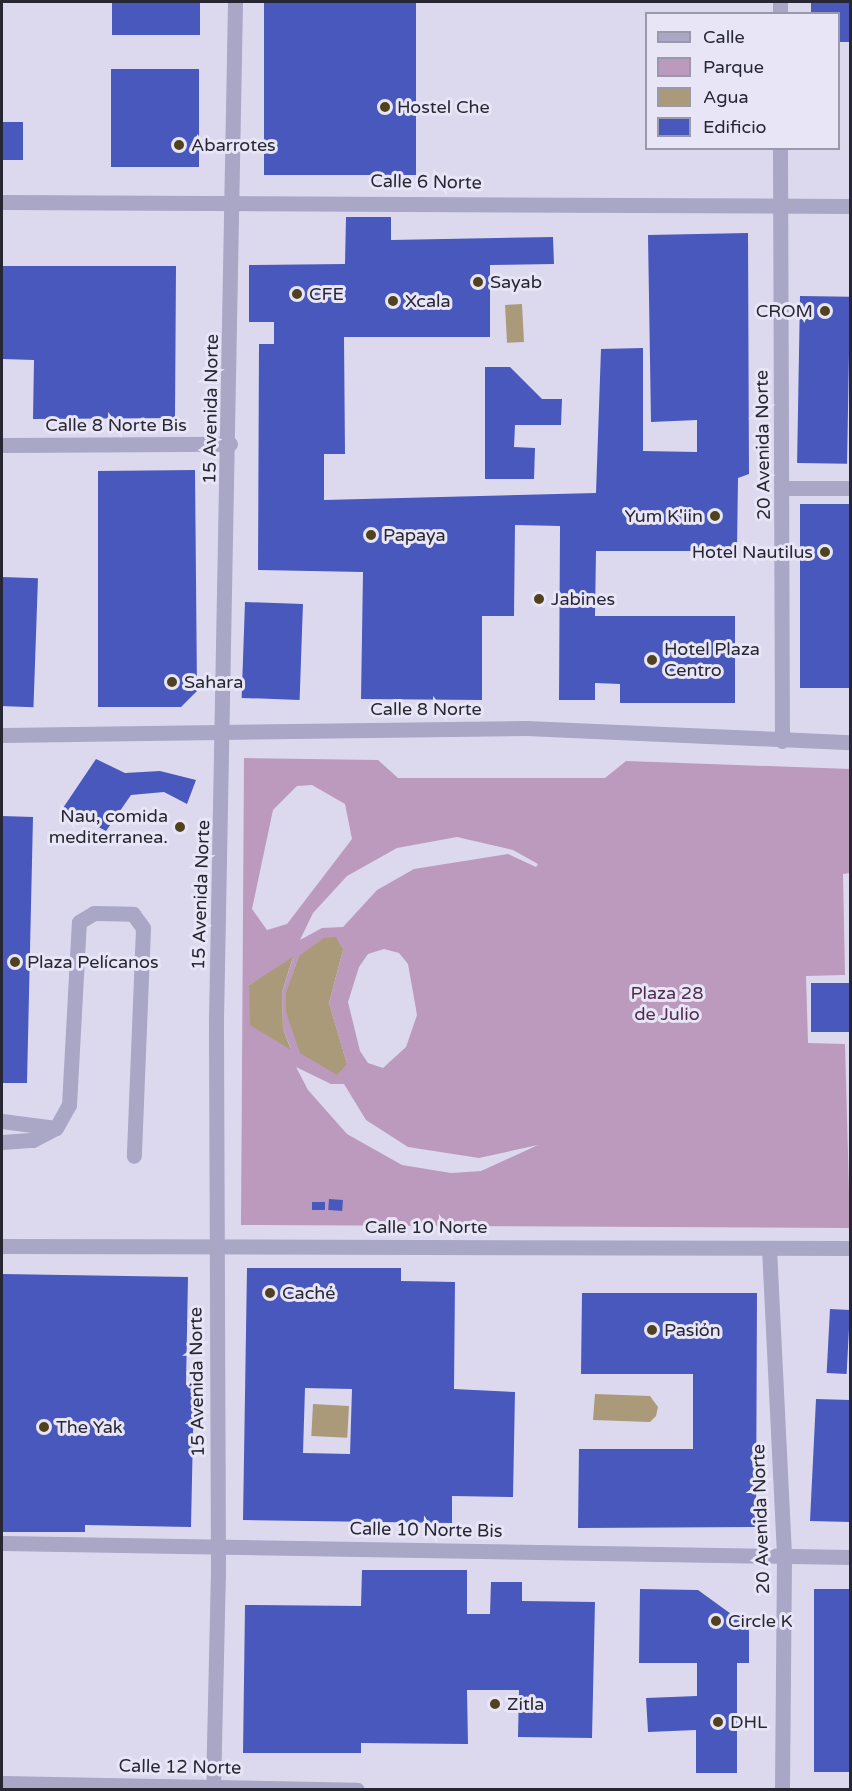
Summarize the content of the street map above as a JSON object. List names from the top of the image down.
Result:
{
  "streets": {
    "street": [
      "Calle 6 Norte",
      "15 Avenida Norte",
      "Calle 8 Norte Bis",
      "20 Avenida Norte",
      "Calle 8 Norte",
      "Calle 10 Norte",
      "Calle 10 Norte Bis",
      "Calle 12 Norte"
    ]
  },
  "crossings": [
    ["Calle 6 Norte", "15 Avenida Norte"],
    ["Calle 6 Norte", "20 Avenida Norte"],
    ["15 Avenida Norte", "Calle 8 Norte Bis"],
    ["15 Avenida Norte", "Calle 8 Norte"],
    ["15 Avenida Norte", "Calle 10 Norte"],
    ["15 Avenida Norte", "Calle 10 Norte Bis"],
    ["15 Avenida Norte", "Calle 12 Norte"],
    ["20 Avenida Norte", "Calle 8 Norte"],
    ["20 Avenida Norte", "Calle 10 Norte"],
    ["20 Avenida Norte", "Calle 10 Norte Bis"]
  ],
  "parks": ["Plaza 28 de Julio"],
  "places": [
    "Hostel Che",
    "Abarrotes",
    "Sayab",
    "CFE",
    "Xcala",
    "CROM",
    "Yum K'iin",
    "Papaya",
    "Hotel Nautilus",
    "Jabines",
    "Hotel Plaza Centro",
    "Sahara",
    "Nau, comida mediterranea.",
    "Plaza Pelícanos",
    "Caché",
    "Pasión",
    "The Yak",
    "Circle K",
    "Zitla",
    "DHL"
  ],
  "legend": [
    "Calle",
    "Parque",
    "Agua",
    "Edificio"
  ]
}
